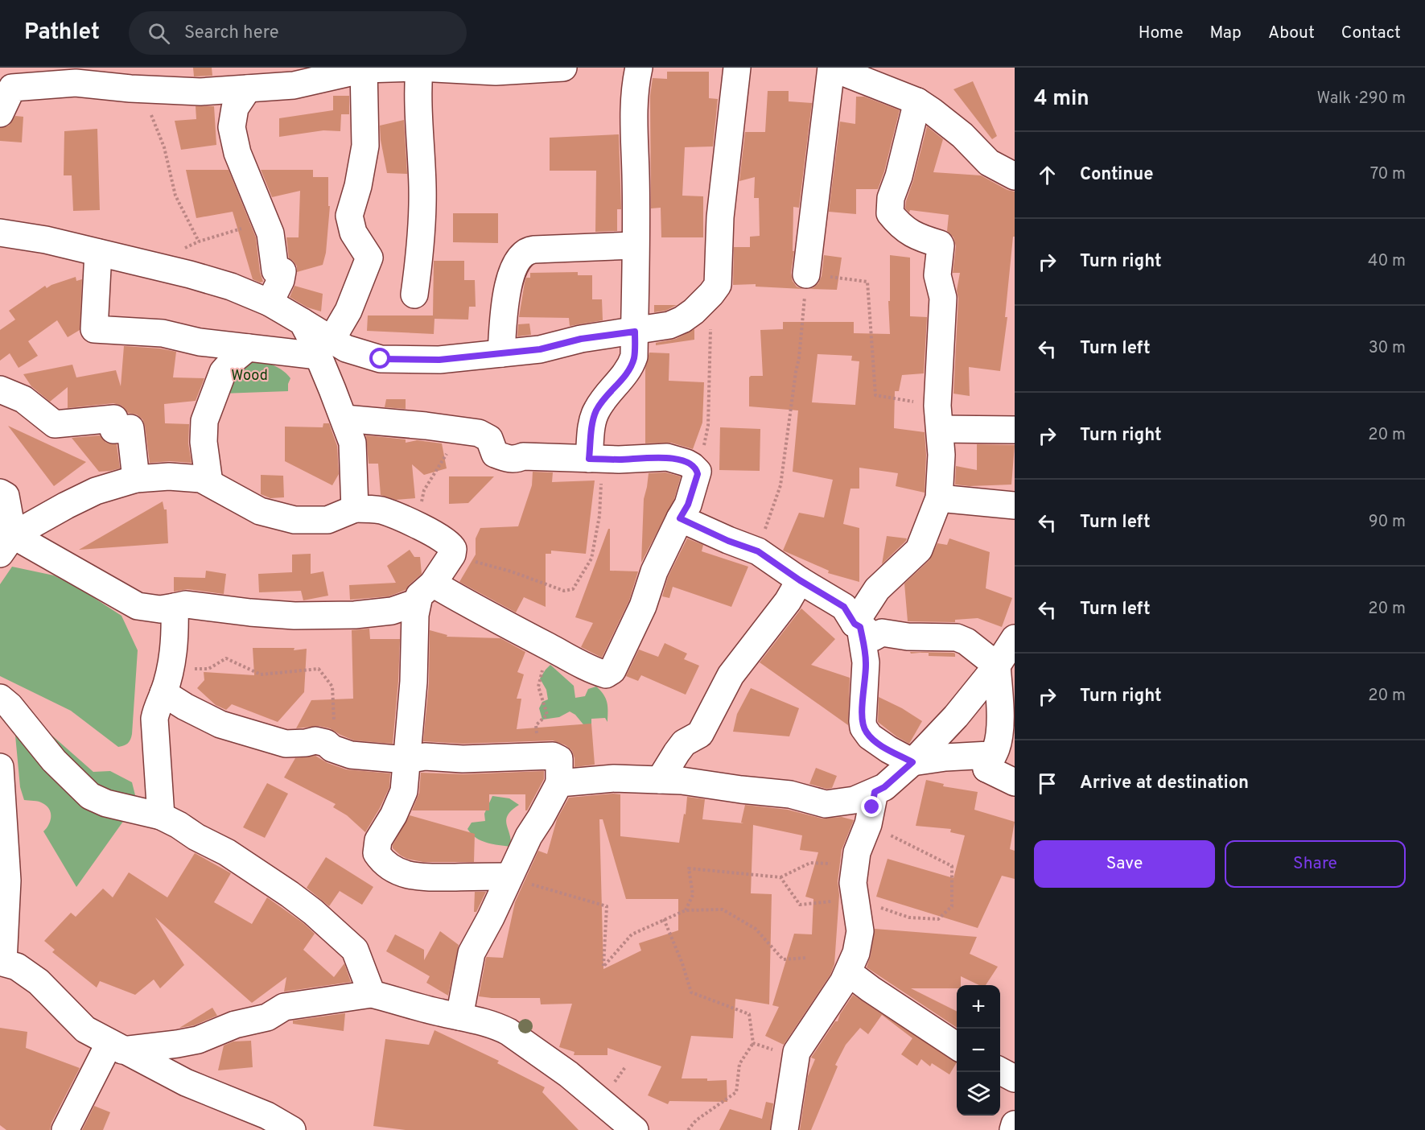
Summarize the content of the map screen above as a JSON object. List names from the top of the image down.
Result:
{
  "parks": ["Wood"],
  "page": {
    "header": "Pathlet",
    "search": "Search here",
    "nav": [
      "Home",
      "Map",
      "About",
      "Contact"
    ],
    "heading": ["4 min", "Walk · 290 m"],
    "list": [
      ["Continue", "70 m"],
      ["Turn right", "40 m"],
      ["Turn left", "30 m"],
      ["Turn right", "20 m"],
      ["Turn left", "90 m"],
      ["Turn left", "20 m"],
      ["Turn right", "20 m"],
      "Arrive at destination"
    ],
    "buttons": ["Save", "Share"],
    "map_buttons": ["+", "−"]
  }
}
